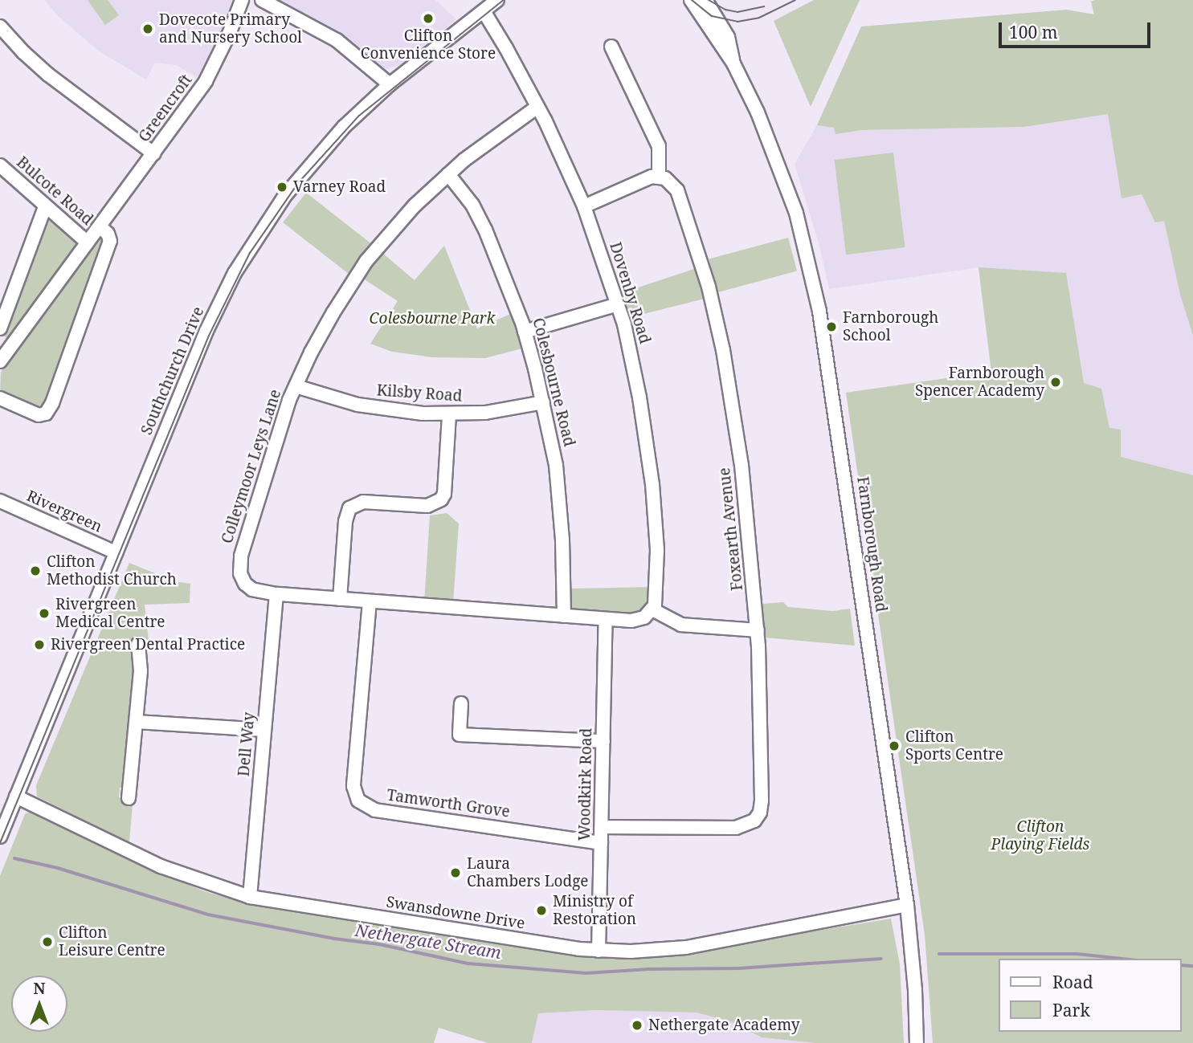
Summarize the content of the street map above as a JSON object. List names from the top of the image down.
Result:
{
  "streets": {
    "street": [
      "Greencroft",
      "Bulcote Road",
      "Dovenby Road",
      "Southchurch Drive",
      "Colesbourne Road",
      "Kilsby Road",
      "Colleymoor Leys Lane",
      "Rivergreen",
      "Foxearth Avenue",
      "Farnborough Road",
      "Dell Way",
      "Woodkirk Road",
      "Tamworth Grove",
      "Swansdowne Drive"
    ]
  },
  "crossings": [
    ["Greencroft", "Bulcote Road"],
    ["Dovenby Road", "Southchurch Drive"],
    ["Dovenby Road", "Colleymoor Leys Lane"],
    ["Southchurch Drive", "Rivergreen"],
    ["Southchurch Drive", "Swansdowne Drive"],
    ["Colesbourne Road", "Kilsby Road"],
    ["Colesbourne Road", "Colleymoor Leys Lane"],
    ["Kilsby Road", "Colleymoor Leys Lane"],
    ["Colleymoor Leys Lane", "Dell Way"],
    ["Colleymoor Leys Lane", "Woodkirk Road"],
    ["Colleymoor Leys Lane", "Tamworth Grove"],
    ["Foxearth Avenue", "Woodkirk Road"],
    ["Farnborough Road", "Swansdowne Drive"],
    ["Dell Way", "Swansdowne Drive"],
    ["Woodkirk Road", "Tamworth Grove"],
    ["Woodkirk Road", "Swansdowne Drive"]
  ],
  "water": ["Nethergate Stream"],
  "parks": ["Colesbourne Park", "Clifton Playing Fields"],
  "places": [
    "Clifton Convenience Store",
    "Dovecote Primary and Nursery School",
    "Varney Road",
    "Farnborough School",
    "Farnborough Spencer Academy",
    "Clifton Methodist Church",
    "Rivergreen Medical Centre",
    "Rivergreen Dental Practice",
    "Clifton Sports Centre",
    "Laura Chambers Lodge",
    "Ministry of Restoration",
    "Clifton Leisure Centre",
    "Nethergate Academy"
  ],
  "legend": ["Road", "Park"],
  "scale_bar": "100 m",
  "north": "top"
}
